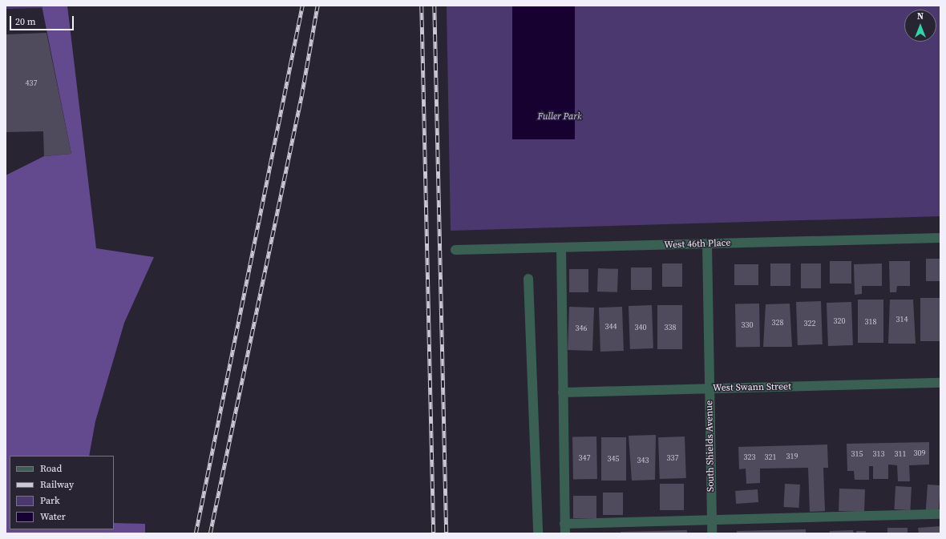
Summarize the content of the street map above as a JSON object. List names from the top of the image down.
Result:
{
  "streets": {
    "street": ["West 46th Place", "West Swann Street", "South Shields Avenue"]
  },
  "crossings": [
    ["West 46th Place", "South Shields Avenue"],
    ["West Swann Street", "South Shields Avenue"]
  ],
  "parks": ["Fuller Park"],
  "house_numbers": [
    "437",
    "314",
    "320",
    "318",
    "328",
    "322",
    "330",
    "344",
    "340",
    "338",
    "346",
    "309",
    "315",
    "313",
    "311",
    "319",
    "323",
    "321",
    "347",
    "337",
    "345",
    "343"
  ],
  "legend": [
    "Road",
    "Railway",
    "Park",
    "Water"
  ],
  "scale_bar": "20 m",
  "north": "top"
}
